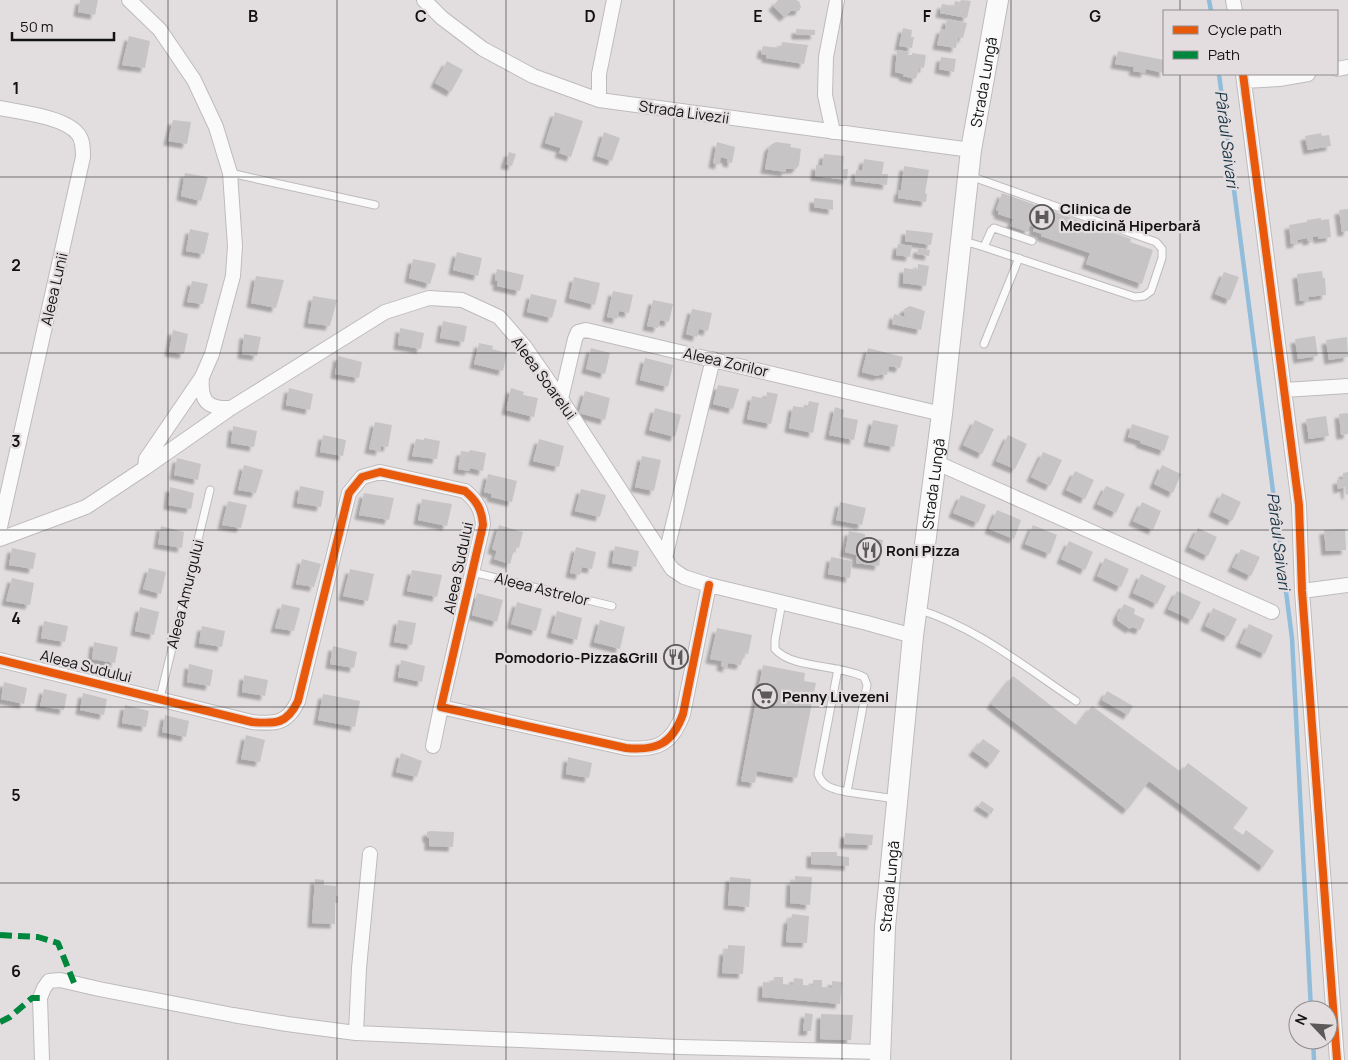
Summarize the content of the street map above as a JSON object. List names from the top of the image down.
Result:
{
  "streets": {
    "main road": ["Strada Lungă"],
    "street": [
      "Strada Livezii",
      "Aleea Lunii",
      "Aleea Zorilor",
      "Aleea Soarelui",
      "Aleea Sudului"
    ],
    "lane": ["Aleea Astrelor", "Aleea Amurgului"]
  },
  "crossings": [
    ["Strada Lungă", "Strada Livezii"],
    ["Strada Lungă", "Aleea Zorilor"],
    ["Strada Lungă", "Aleea Soarelui"],
    ["Aleea Zorilor", "Aleea Soarelui"],
    ["Aleea Sudului", "Aleea Astrelor"],
    ["Aleea Sudului", "Aleea Amurgului"]
  ],
  "water": ["Pârâul Saivari"],
  "places": {
    "hospital": ["Clinica de Medicină Hiperbară"],
    "restaurant": ["Roni Pizza", "Pomodorio-Pizza&Grill"],
    "supermarket": ["Penny Livezeni"]
  },
  "legend": ["Cycle path", "Path"],
  "scale_bar": "50 m",
  "north": "top left",
  "grid": {
    "columns": [
      "B",
      "C",
      "D",
      "E",
      "F",
      "G"
    ],
    "rows": [
      "1",
      "2",
      "3",
      "4",
      "5",
      "6"
    ]
  }
}
